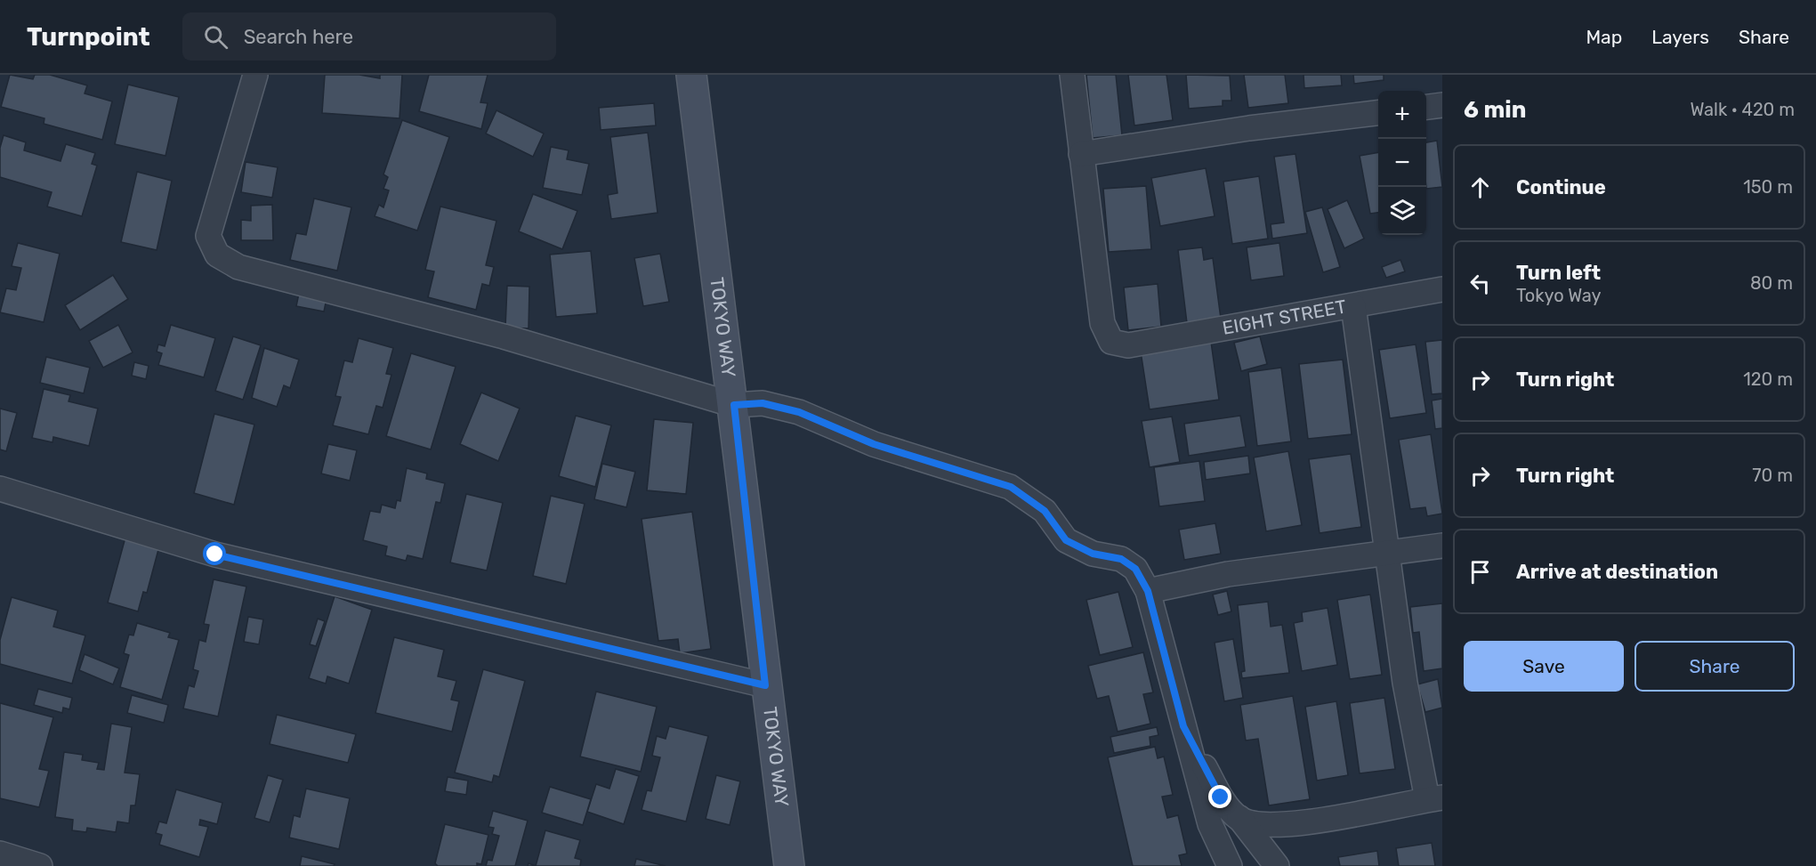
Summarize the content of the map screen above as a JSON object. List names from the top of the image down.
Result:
{
  "streets": {
    "main road": ["TOKYO WAY"],
    "street": ["EIGHT STREET"]
  },
  "page": {
    "header": "Turnpoint",
    "search": "Search here",
    "nav": ["Map", "Layers", "Share"],
    "heading": ["6 min", "Walk · 420 m"],
    "map_buttons": ["+", "−"],
    "list": [
      ["Continue", "150 m"],
      ["Turn left", "Tokyo Way", "80 m"],
      ["Turn right", "120 m"],
      ["Turn right", "70 m"],
      "Arrive at destination"
    ],
    "buttons": ["Save", "Share"]
  }
}
